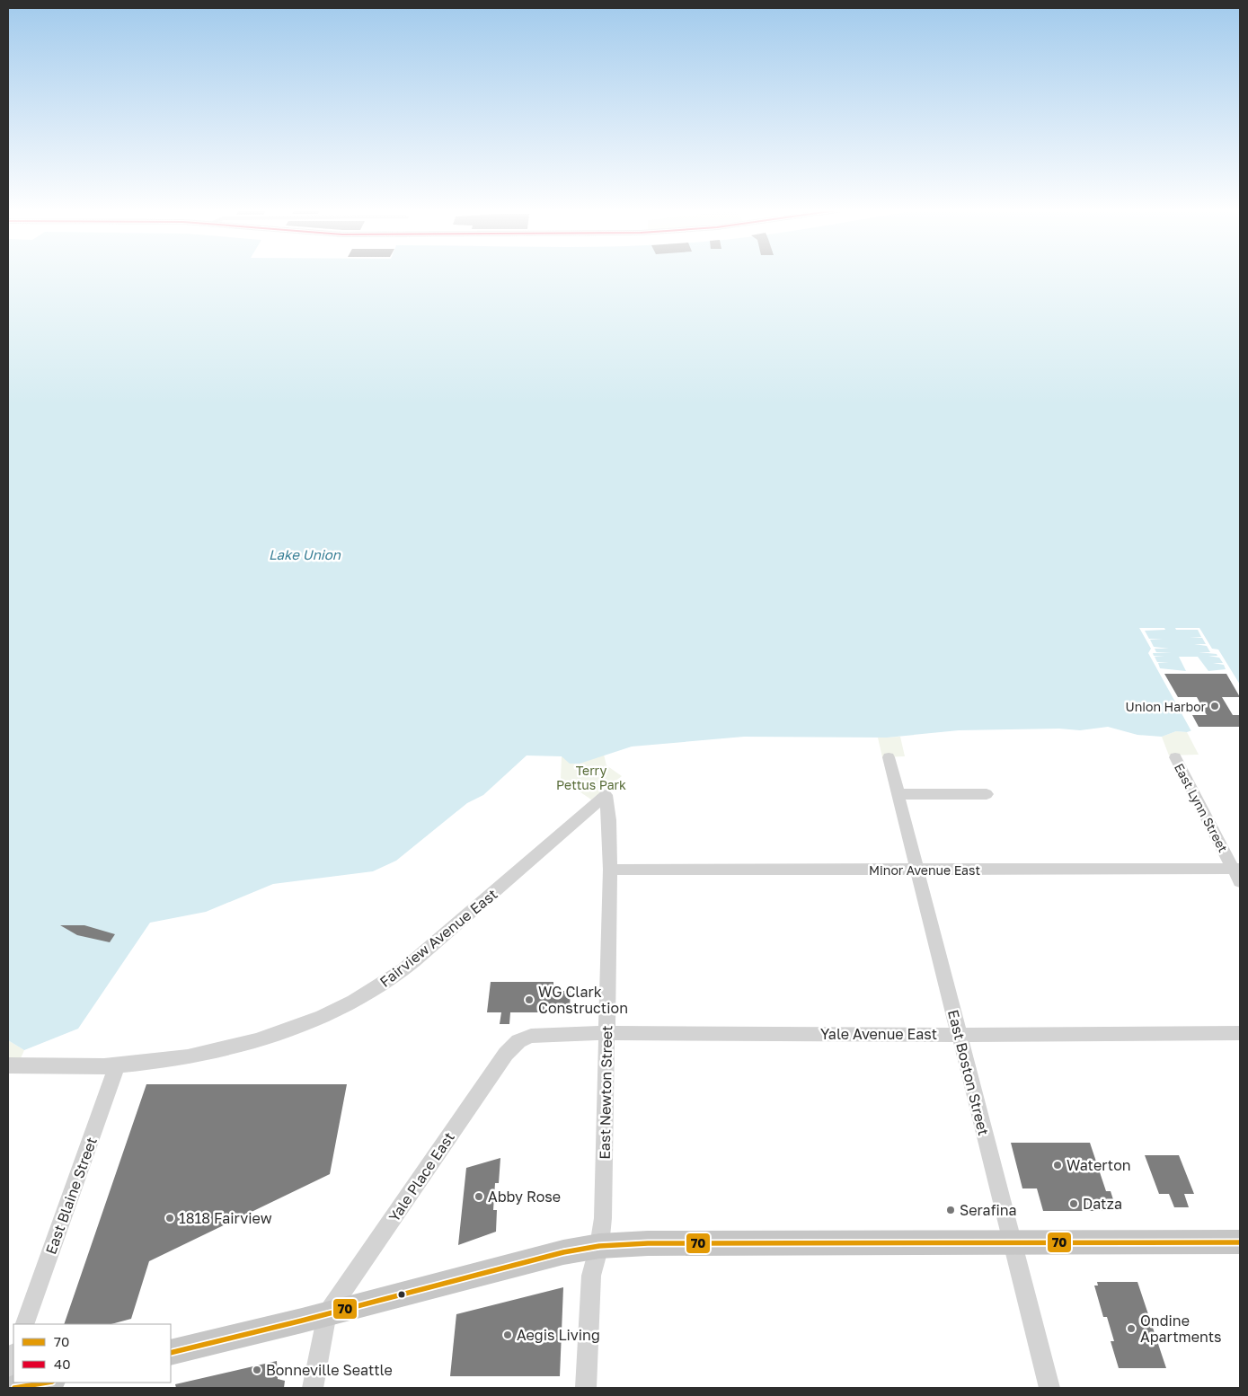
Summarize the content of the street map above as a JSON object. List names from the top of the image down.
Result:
{
  "streets": {
    "street": [
      "East Lynn Street",
      "Minor Avenue East",
      "Fairview Avenue East",
      "Yale Avenue East",
      "East Boston Street",
      "East Newton Street",
      "Yale Place East",
      "East Blaine Street"
    ]
  },
  "crossings": [
    ["East Lynn Street", "Minor Avenue East"],
    ["Minor Avenue East", "East Boston Street"],
    ["Minor Avenue East", "East Newton Street"],
    ["Fairview Avenue East", "East Newton Street"],
    ["Fairview Avenue East", "East Blaine Street"],
    ["Yale Avenue East", "East Boston Street"],
    ["Yale Avenue East", "East Newton Street"],
    ["Yale Avenue East", "Yale Place East"]
  ],
  "water": ["Lake Union"],
  "parks": ["Terry Pettus Park"],
  "places": [
    "Union Harbor",
    "WG Clark Construction",
    "Waterton",
    "Abby Rose",
    "Datza",
    "Serafina",
    "1818 Fairview",
    "Ondine Apartments",
    "Aegis Living",
    "Bonneville Seattle"
  ],
  "lines": ["transit line 70"],
  "legend": ["70", "40"]
}
